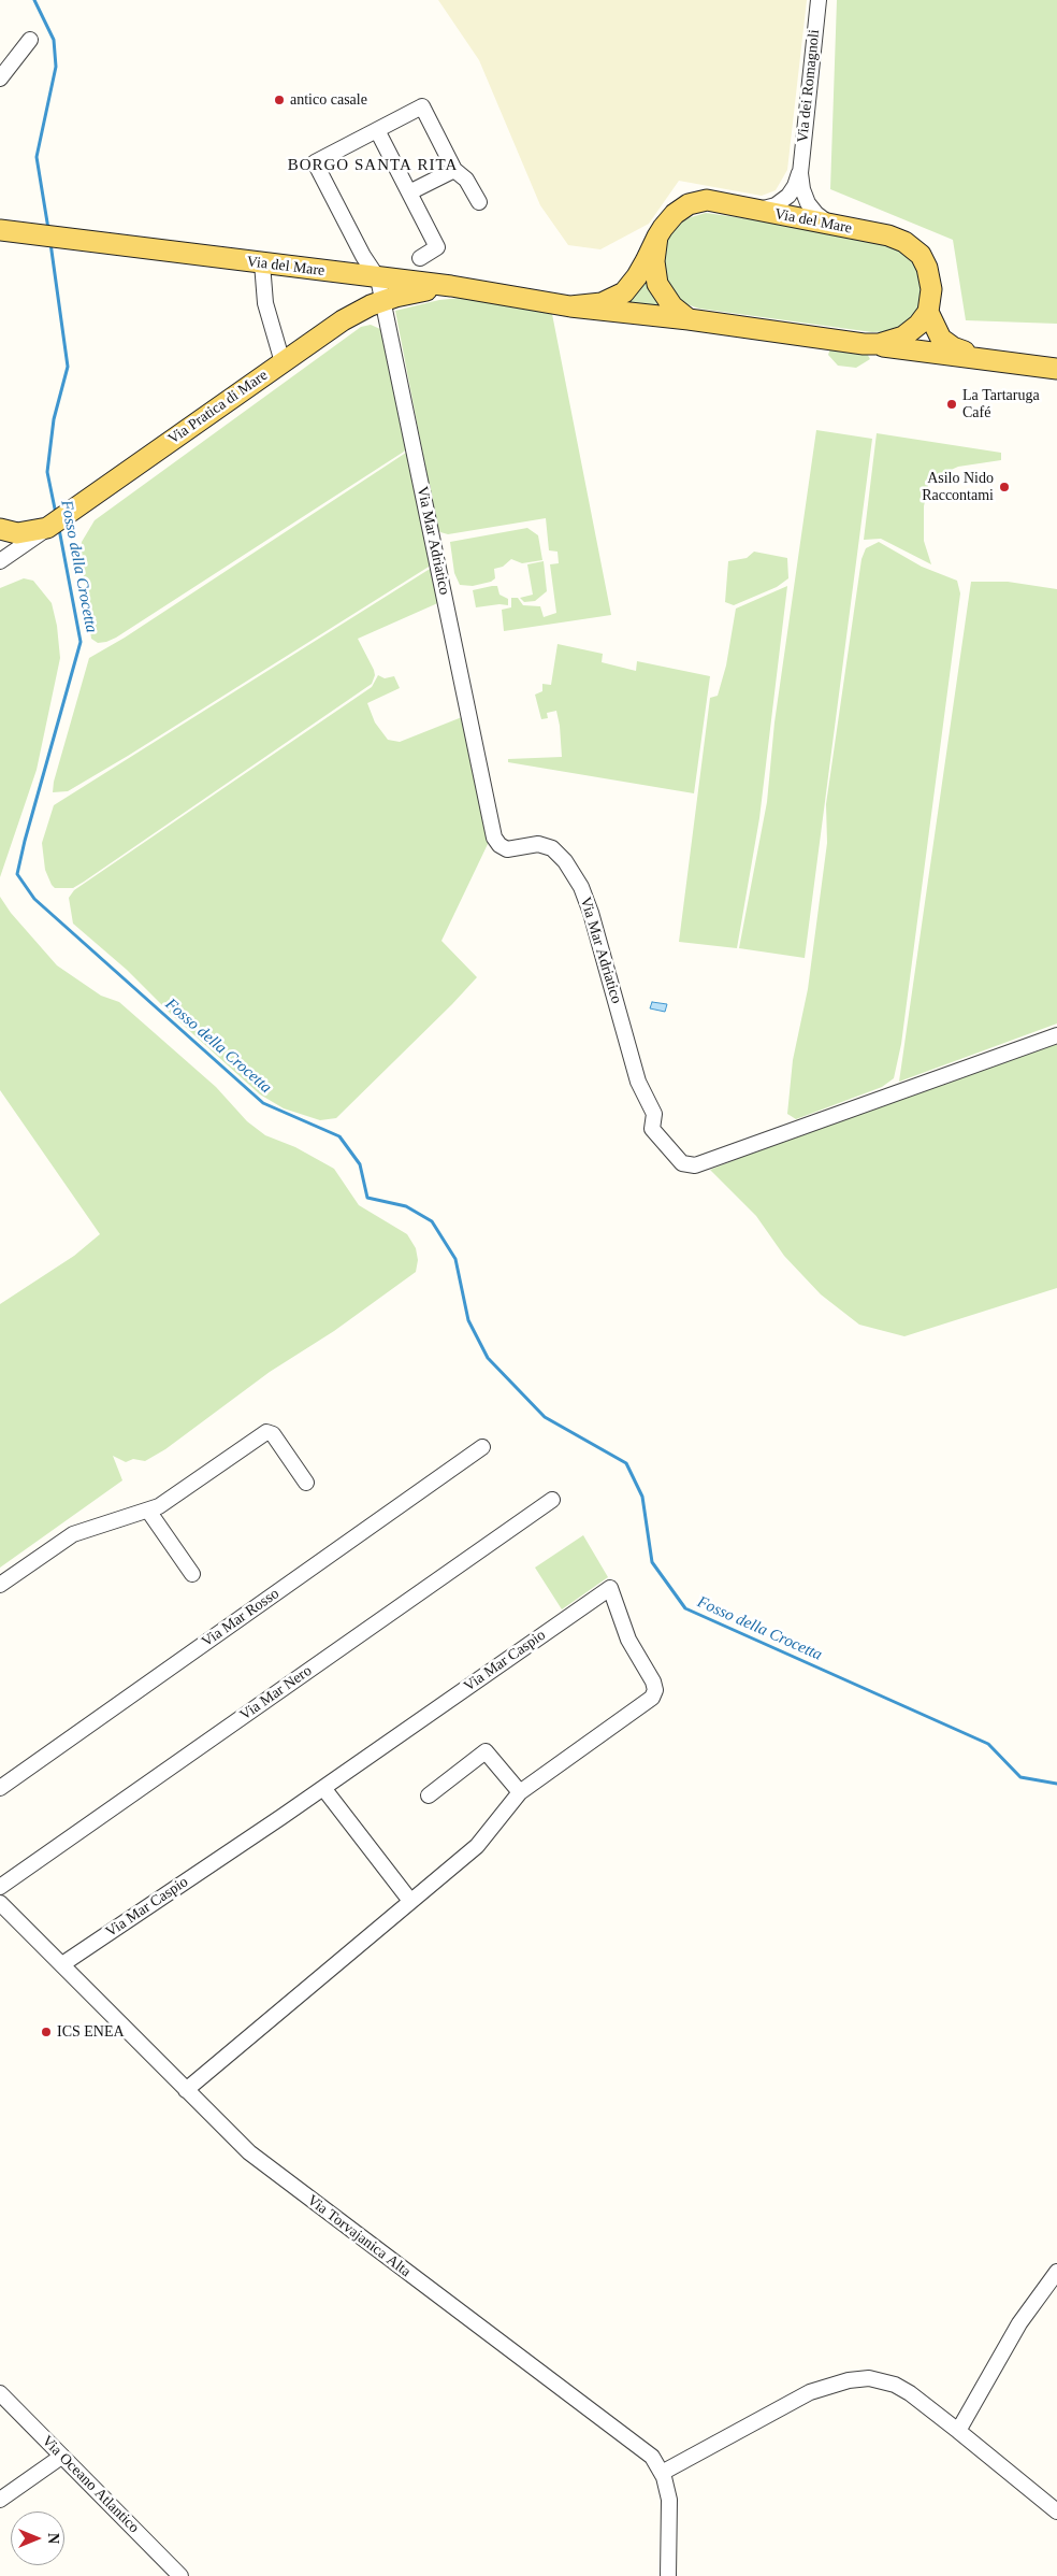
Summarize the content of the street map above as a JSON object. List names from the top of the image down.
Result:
{
  "streets": {
    "main road": ["Via del Mare", "Via Pratica di Mare"],
    "street": [
      "Via dei Romagnoli",
      "Via Mar Adriatico",
      "Via Mar Rosso",
      "Via Mar Caspio",
      "Via Mar Nero",
      "Via Torvajanica Alta",
      "Via Oceano Atlantico"
    ]
  },
  "crossings": [
    ["Via dei Romagnoli", "Via del Mare"],
    ["Via del Mare", "Via Pratica di Mare"],
    ["Via Pratica di Mare", "Via Mar Adriatico"],
    ["Via Mar Caspio", "Via Torvajanica Alta"]
  ],
  "districts": ["BORGO SANTA RITA"],
  "water": ["Fosso della Crocetta"],
  "places": [
    "antico casale",
    "La Tartaruga Café",
    "Asilo Nido Raccontami",
    "ICS ENEA"
  ],
  "north": "right"
}
